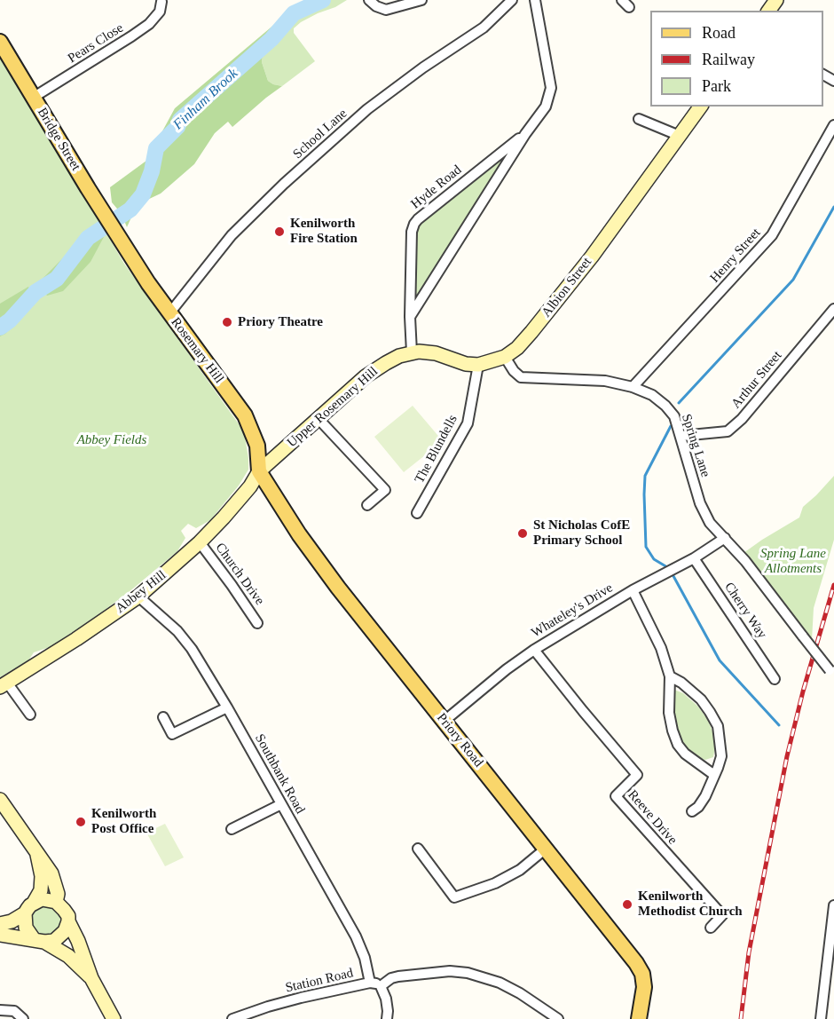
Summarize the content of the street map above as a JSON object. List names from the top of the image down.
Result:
{
  "streets": {
    "main road": [
      "Bridge Street",
      "Albion Street",
      "Rosemary Hill",
      "Upper Rosemary Hill",
      "Abbey Hill",
      "Priory Road"
    ],
    "street": [
      "Pears Close",
      "School Lane",
      "Hyde Road",
      "Henry Street",
      "Arthur Street",
      "Spring Lane",
      "The Blundells",
      "Church Drive",
      "Whateley's Drive",
      "Cherry Way",
      "Southbank Road",
      "Reeve Drive",
      "Station Road"
    ]
  },
  "crossings": [
    ["Pears Close", "Bridge Street"],
    ["School Lane", "Rosemary Hill"],
    ["Bridge Street", "Rosemary Hill"],
    ["Hyde Road", "Albion Street"],
    ["Hyde Road", "Upper Rosemary Hill"],
    ["Henry Street", "Spring Lane"],
    ["Albion Street", "Upper Rosemary Hill"],
    ["Albion Street", "Spring Lane"],
    ["Albion Street", "The Blundells"],
    ["Rosemary Hill", "Upper Rosemary Hill"],
    ["Rosemary Hill", "Abbey Hill"],
    ["Rosemary Hill", "Priory Road"],
    ["Arthur Street", "Spring Lane"],
    ["Upper Rosemary Hill", "Abbey Hill"],
    ["Upper Rosemary Hill", "Priory Road"],
    ["Spring Lane", "Whateley's Drive"],
    ["Church Drive", "Abbey Hill"],
    ["Abbey Hill", "Priory Road"],
    ["Abbey Hill", "Southbank Road"],
    ["Whateley's Drive", "Cherry Way"],
    ["Whateley's Drive", "Priory Road"],
    ["Whateley's Drive", "Reeve Drive"],
    ["Southbank Road", "Station Road"]
  ],
  "water": ["Finham Brook"],
  "parks": ["Abbey Fields", "Spring Lane Allotments"],
  "places": [
    "Kenilworth Fire Station",
    "Priory Theatre",
    "St Nicholas CofE Primary School",
    "Kenilworth Post Office",
    "Kenilworth Methodist Church"
  ],
  "legend": ["Road", "Railway", "Park"]
}
